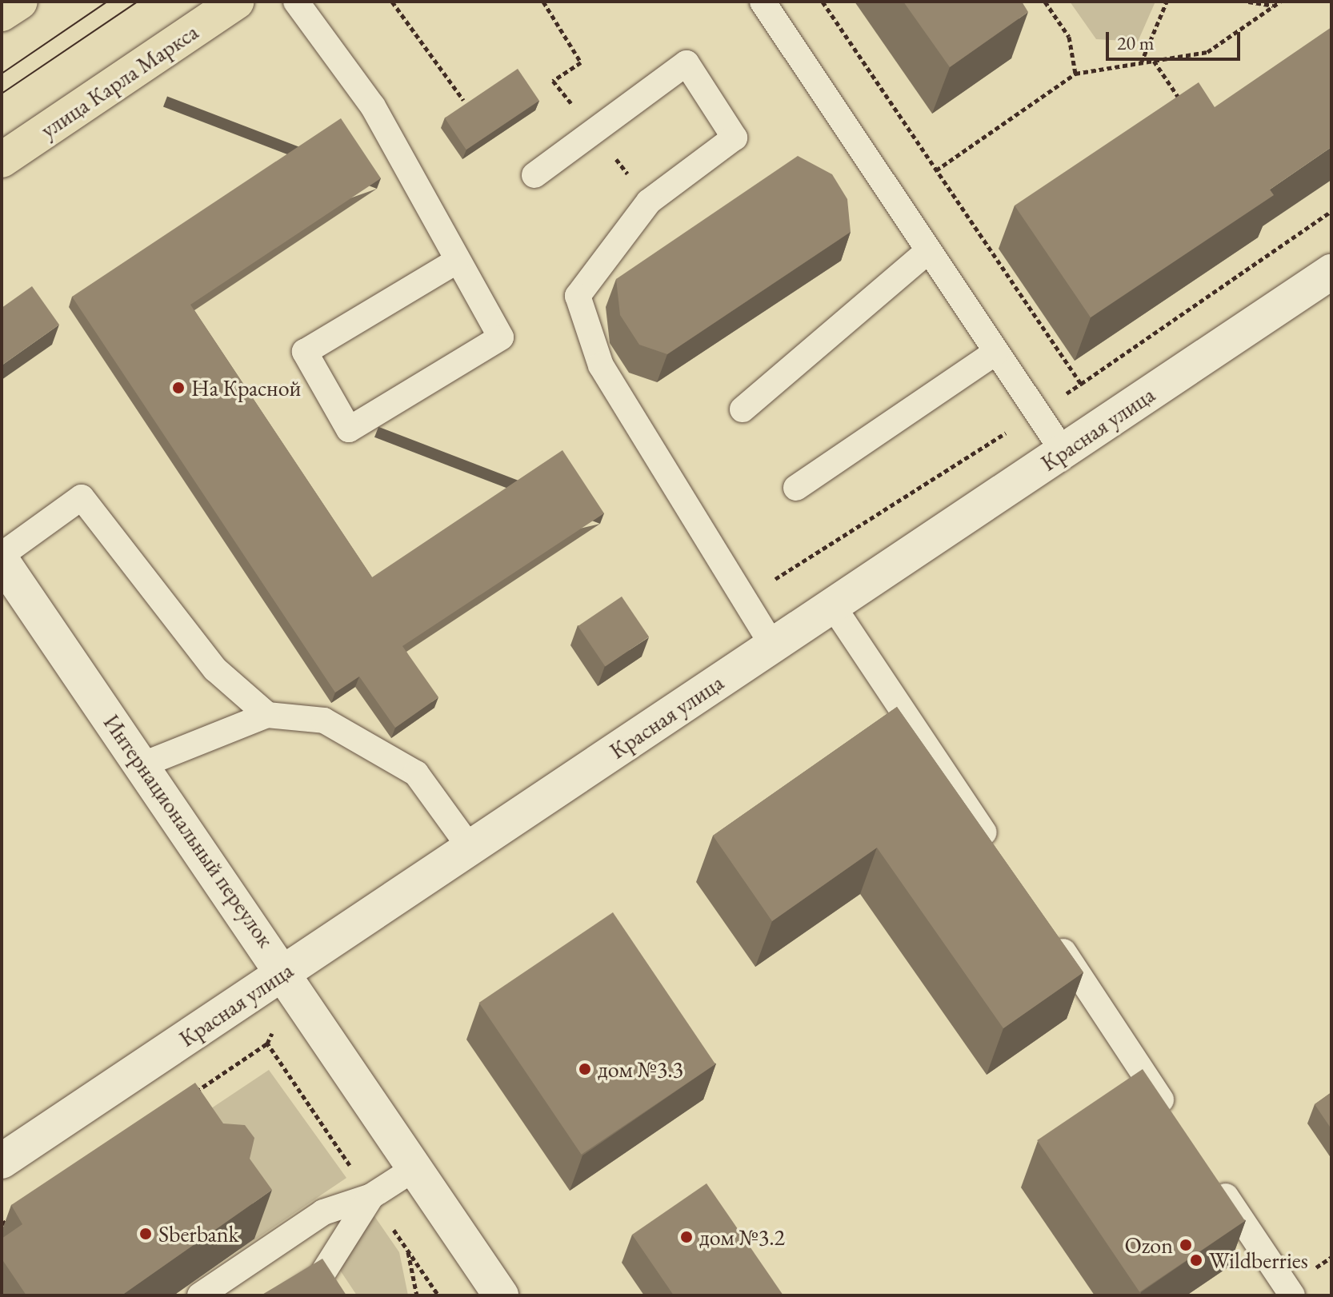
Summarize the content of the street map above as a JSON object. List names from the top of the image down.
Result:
{
  "streets": {
    "main road": ["улица Карла Маркса"],
    "street": ["Красная улица", "Интернациональный переулок"]
  },
  "crossings": [
    ["Красная улица", "Интернациональный переулок"]
  ],
  "places": [
    "На Красной",
    "дом №3.3",
    "Sberbank",
    "дом №3.2",
    "Ozon",
    "Wildberries"
  ],
  "scale_bar": "20 m"
}
